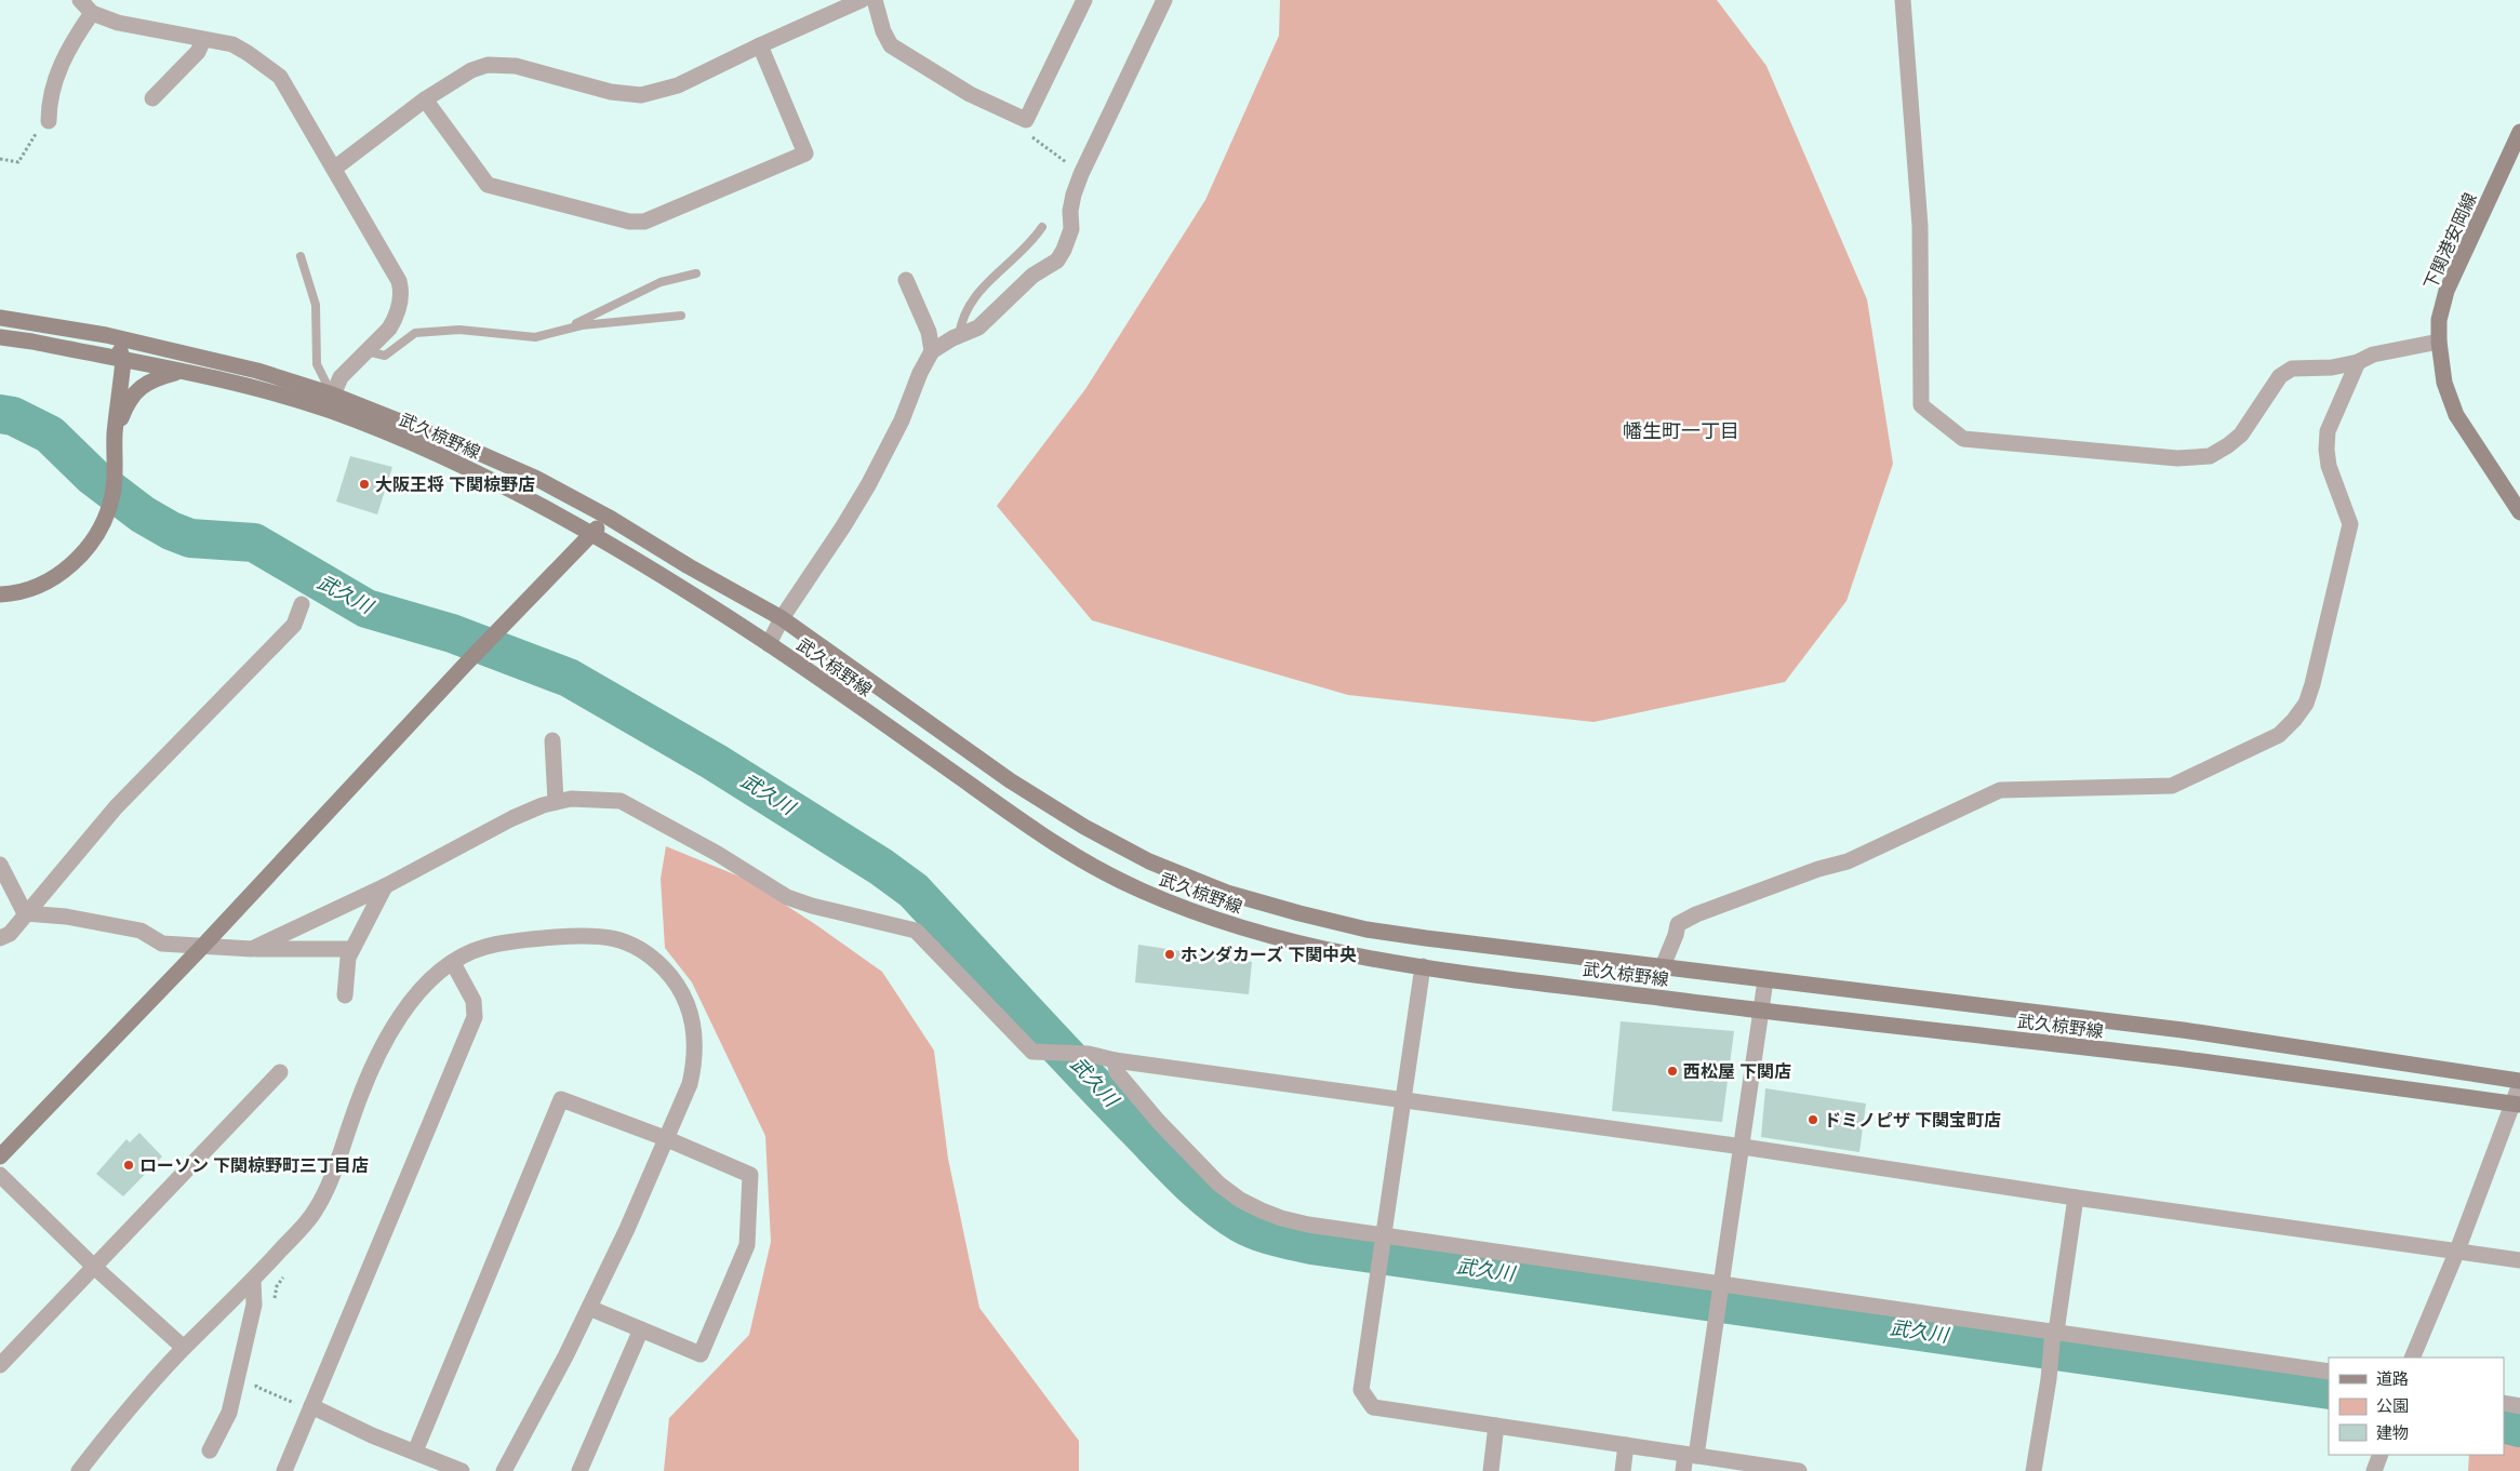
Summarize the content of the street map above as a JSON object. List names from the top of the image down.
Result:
{
  "streets": {
    "main road": ["下関港安岡線", "武久椋野線"]
  },
  "districts": ["幡生町一丁目"],
  "water": ["武久川"],
  "places": [
    "大阪王将 下関椋野店",
    "ホンダカーズ 下関中央",
    "西松屋 下関店",
    "ドミノピザ 下関宝町店",
    "ローソン 下関椋野町三丁目店"
  ],
  "legend": ["道路", "公園", "建物"]
}
